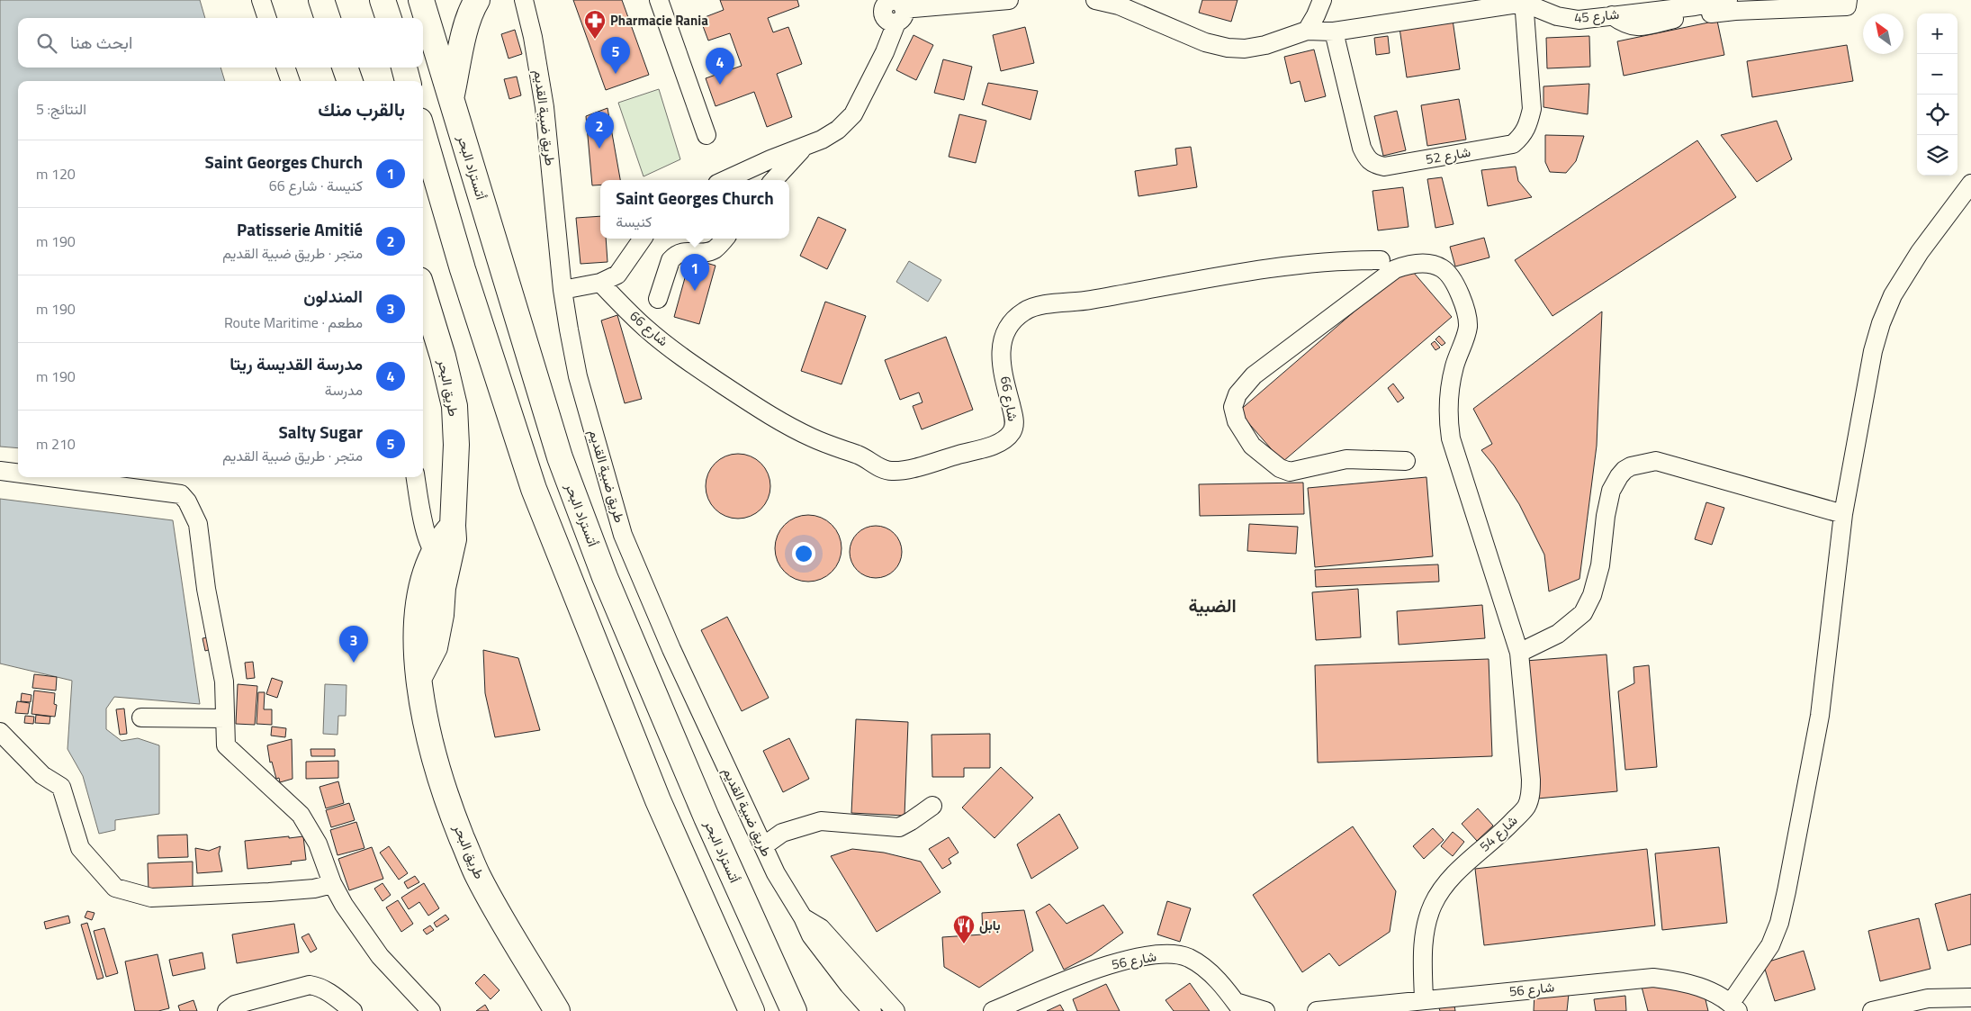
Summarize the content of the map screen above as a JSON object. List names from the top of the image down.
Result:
{
  "streets": {
    "highway": ["أتستراد البحر", "طريق البحر"],
    "street": [
      "شارع 45",
      "طريق ضبية القديم",
      "شارع 52",
      "شارع 66",
      "شارع 54",
      "شارع 56"
    ]
  },
  "crossings": [
    ["شارع 45", "شارع 52"],
    ["شارع 54", "شارع 56"]
  ],
  "districts": ["الضبية"],
  "places": {
    "pharmacy": ["Pharmacie Rania"],
    "restaurant": ["بابل"]
  },
  "north": "top left",
  "page": {
    "map_buttons": ["+", "−"],
    "search": "ابحث هنا",
    "pins": [
      "5",
      "4",
      "2",
      "1",
      "3"
    ],
    "heading": ["بالقرب منك", "النتائج: 5"],
    "list": [
      {
        "mark": "1",
        "name": "Saint Georges Church",
        "note": "كنيسة · شارع 66",
        "value": "120 m"
      },
      {
        "mark": "2",
        "name": "Patisserie Amitié",
        "note": "متجر · طريق ضبية القديم",
        "value": "190 m"
      },
      {
        "mark": "3",
        "name": "المندلون",
        "note": "مطعم · Route Maritime",
        "value": "190 m"
      },
      {
        "mark": "4",
        "name": "مدرسة القديسة ريتا",
        "note": "مدرسة",
        "value": "190 m"
      },
      {
        "mark": "5",
        "name": "Salty Sugar",
        "note": "متجر · طريق ضبية القديم",
        "value": "210 m"
      }
    ],
    "popup": ["Saint Georges Church", "كنيسة"]
  }
}
